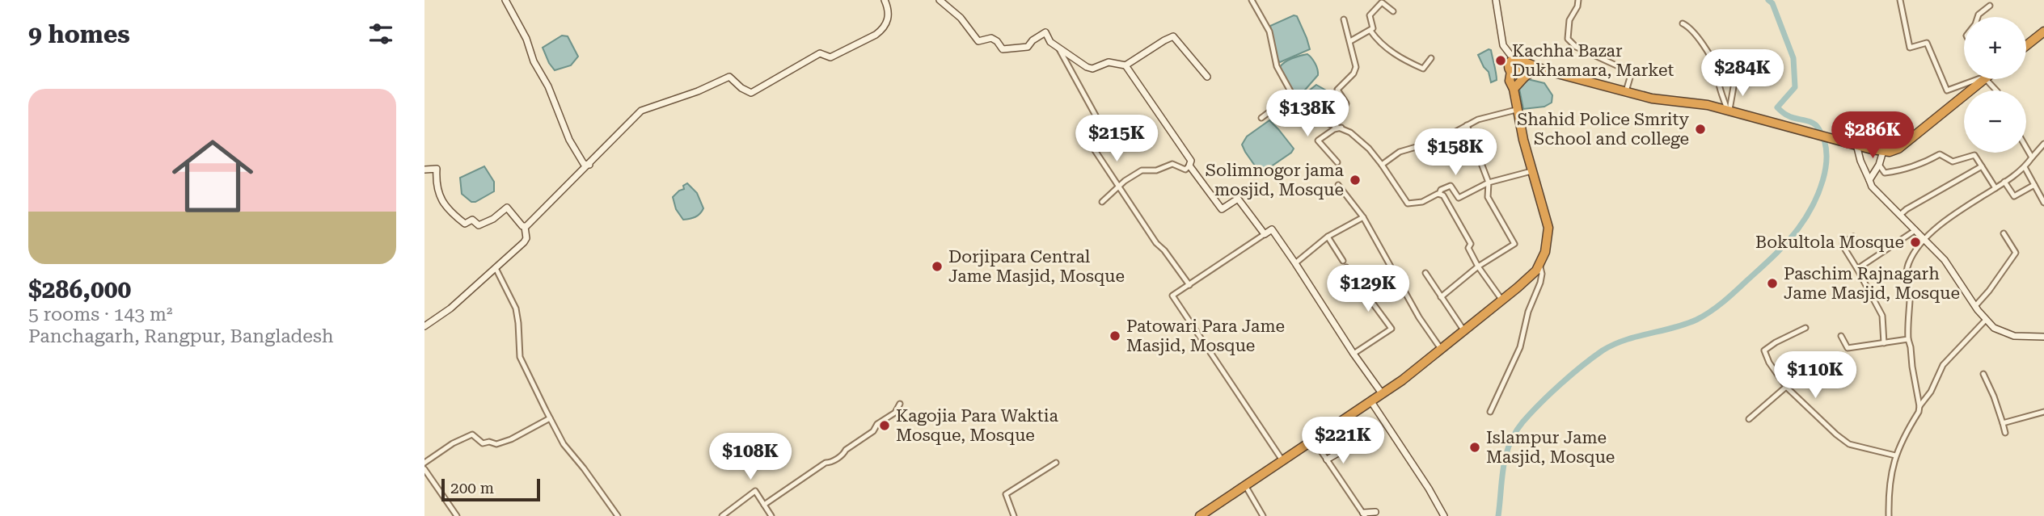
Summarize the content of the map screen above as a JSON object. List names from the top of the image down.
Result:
{
  "places": [
    "Kachha Bazar Dukhamara, Market",
    "Shahid Police Smrity School and college",
    "Solimnogor jama mosjid, Mosque",
    "Bokultola Mosque",
    "Dorjipara Central Jame Masjid, Mosque",
    "Paschim Rajnagarh Jame Masjid, Mosque",
    "Patowari Para Jame Masjid, Mosque",
    "Kagojia Para Waktia Mosque, Mosque",
    "Islampur Jame Masjid, Mosque"
  ],
  "scale_bar": "200 m",
  "page": {
    "heading": "9 homes",
    "map_buttons": ["+", "−"],
    "price": [
      "$284K",
      "$138K",
      "$286K",
      "$215K",
      "$158K",
      "$129K",
      "$110K",
      "$221K",
      "$108K"
    ],
    "list": [
      {
        "name": "$286,000",
        "note": "5 rooms · 143 m² · Panchagarh, Rangpur, Bangladesh"
      }
    ],
    "scale": "200 m"
  }
}
